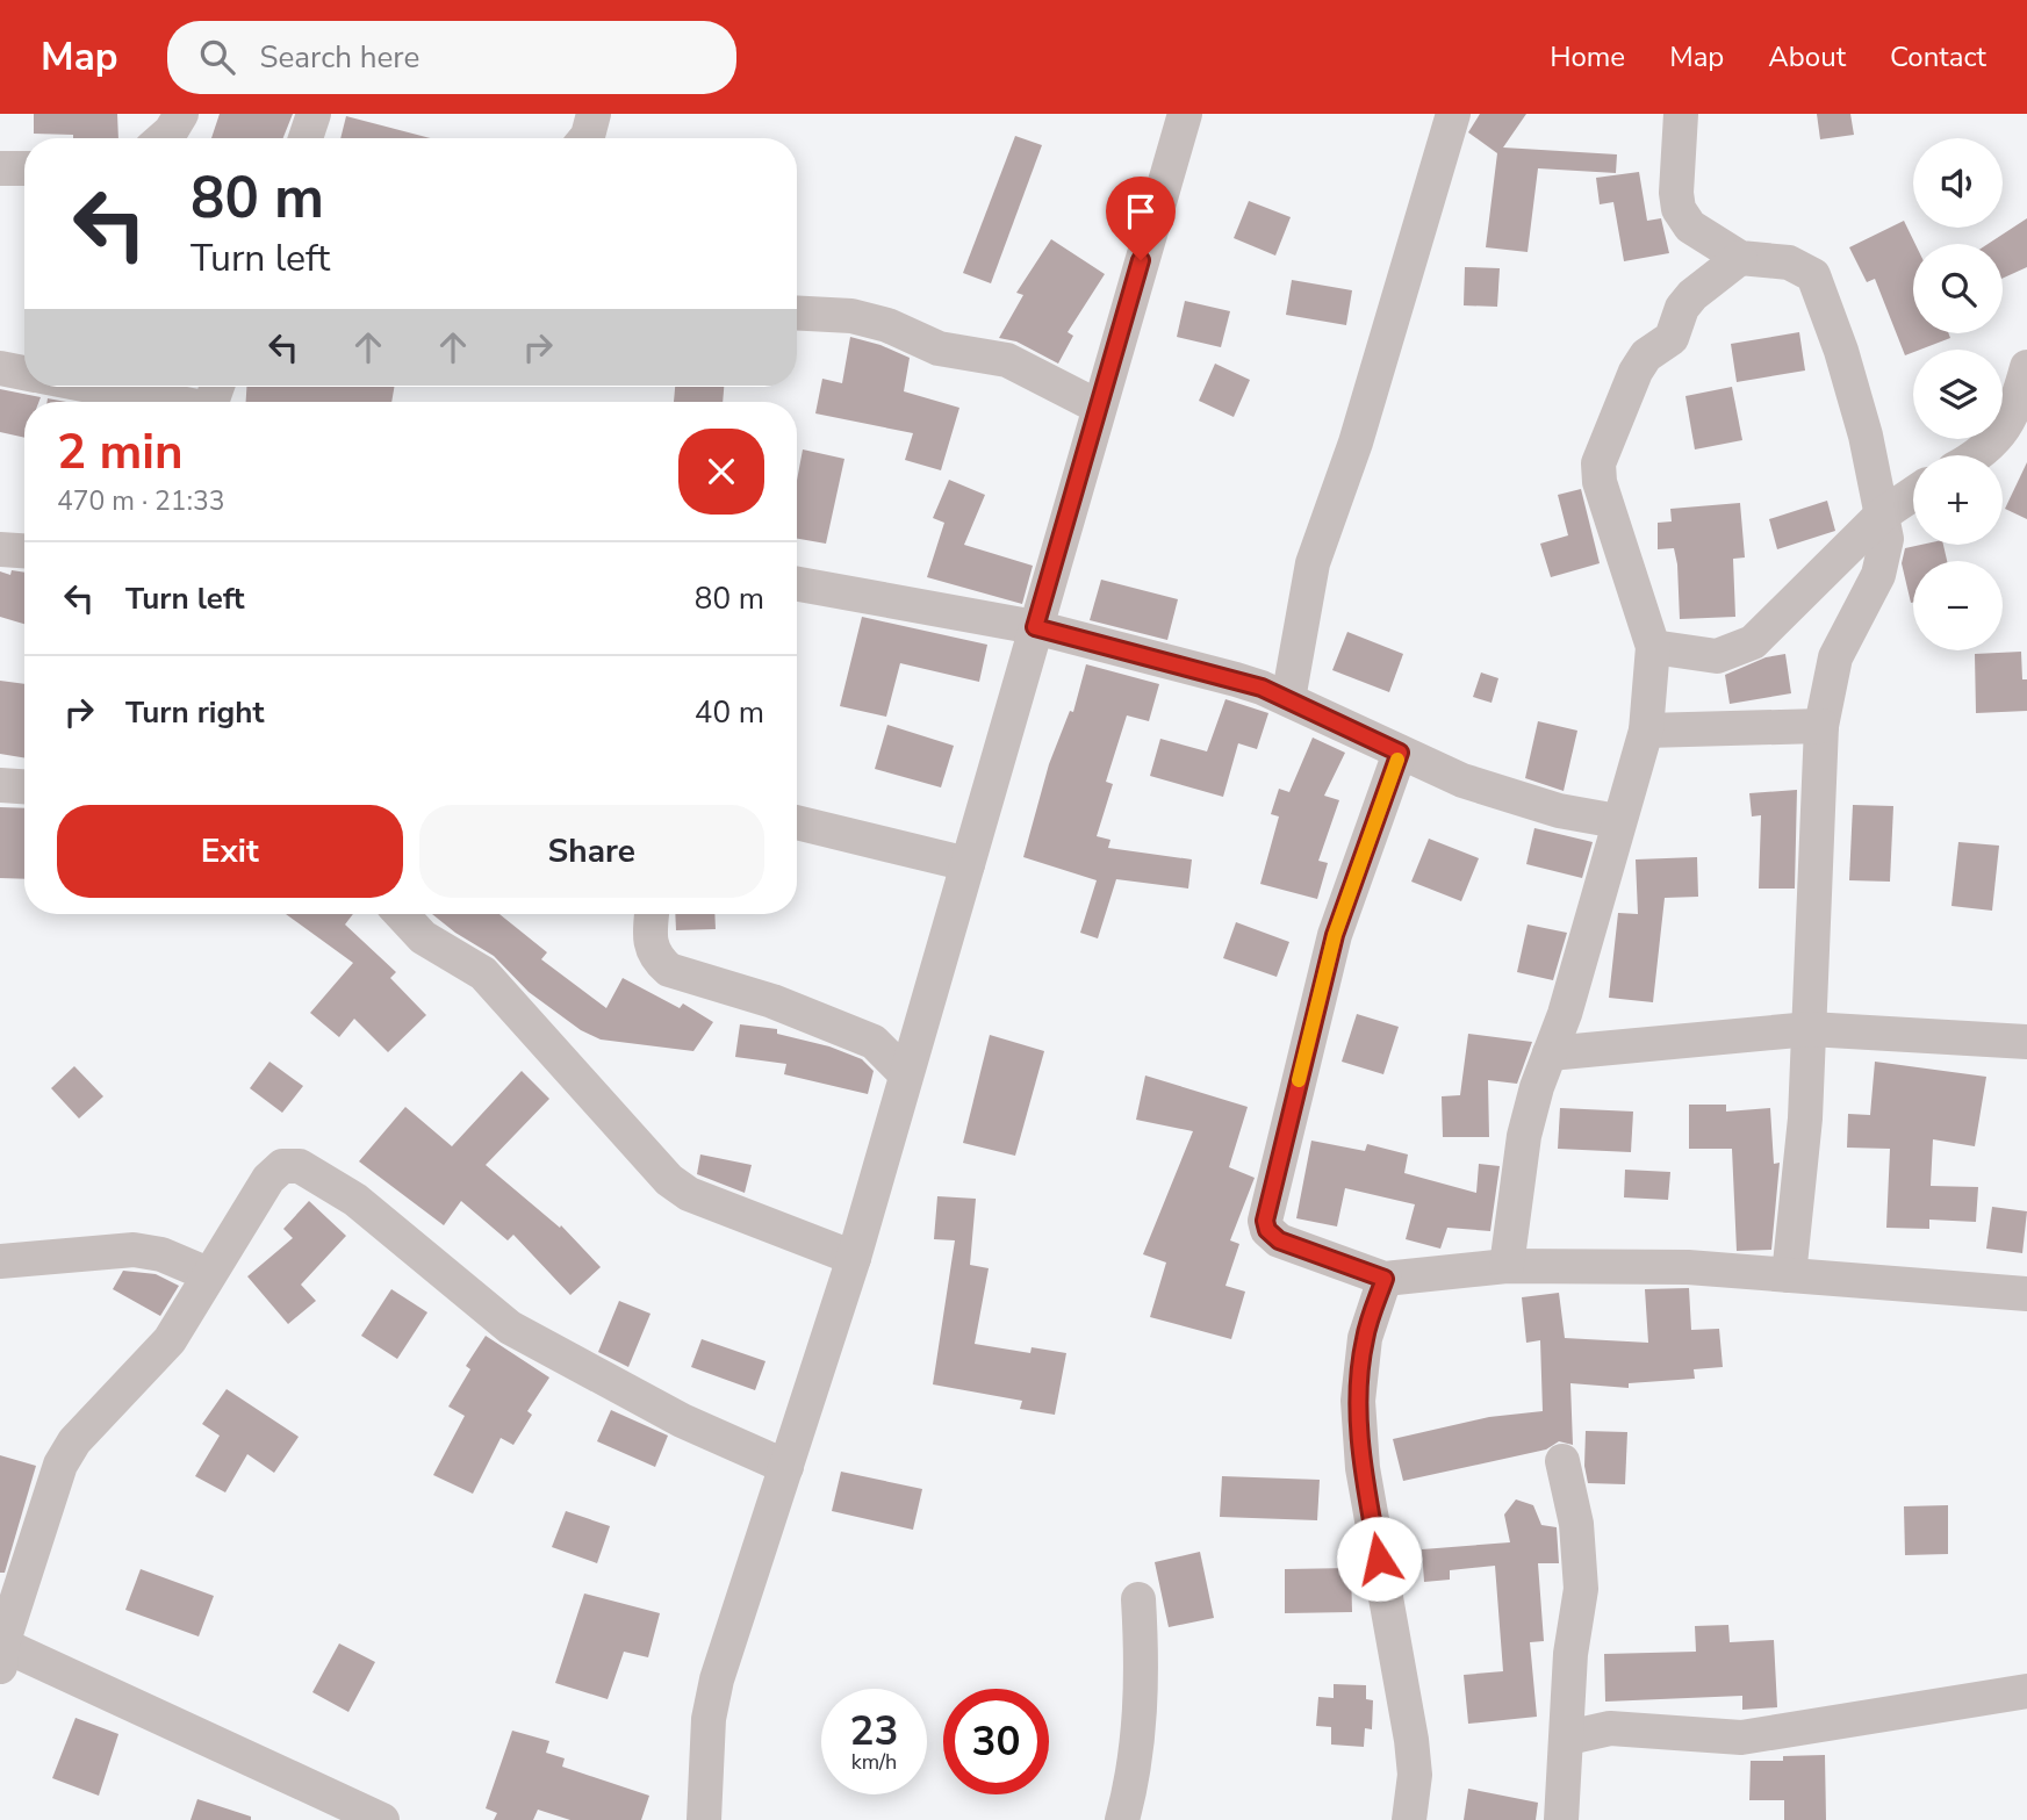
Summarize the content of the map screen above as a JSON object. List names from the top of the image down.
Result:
{
  "page": {
    "header": "Map",
    "search": "Search here",
    "nav": [
      "Home",
      "Map",
      "About",
      "Contact"
    ],
    "map_buttons": ["+", "−"],
    "turn": ["80 m", "Turn left"],
    "heading": ["2 min", "470 m · 21:33"],
    "list": [
      {
        "name": "Turn left",
        "value": "80 m"
      },
      {
        "name": "Turn right",
        "value": "40 m"
      }
    ],
    "buttons": ["Exit", "Share"],
    "speed": "23 km/h",
    "limit": "30"
  }
}
